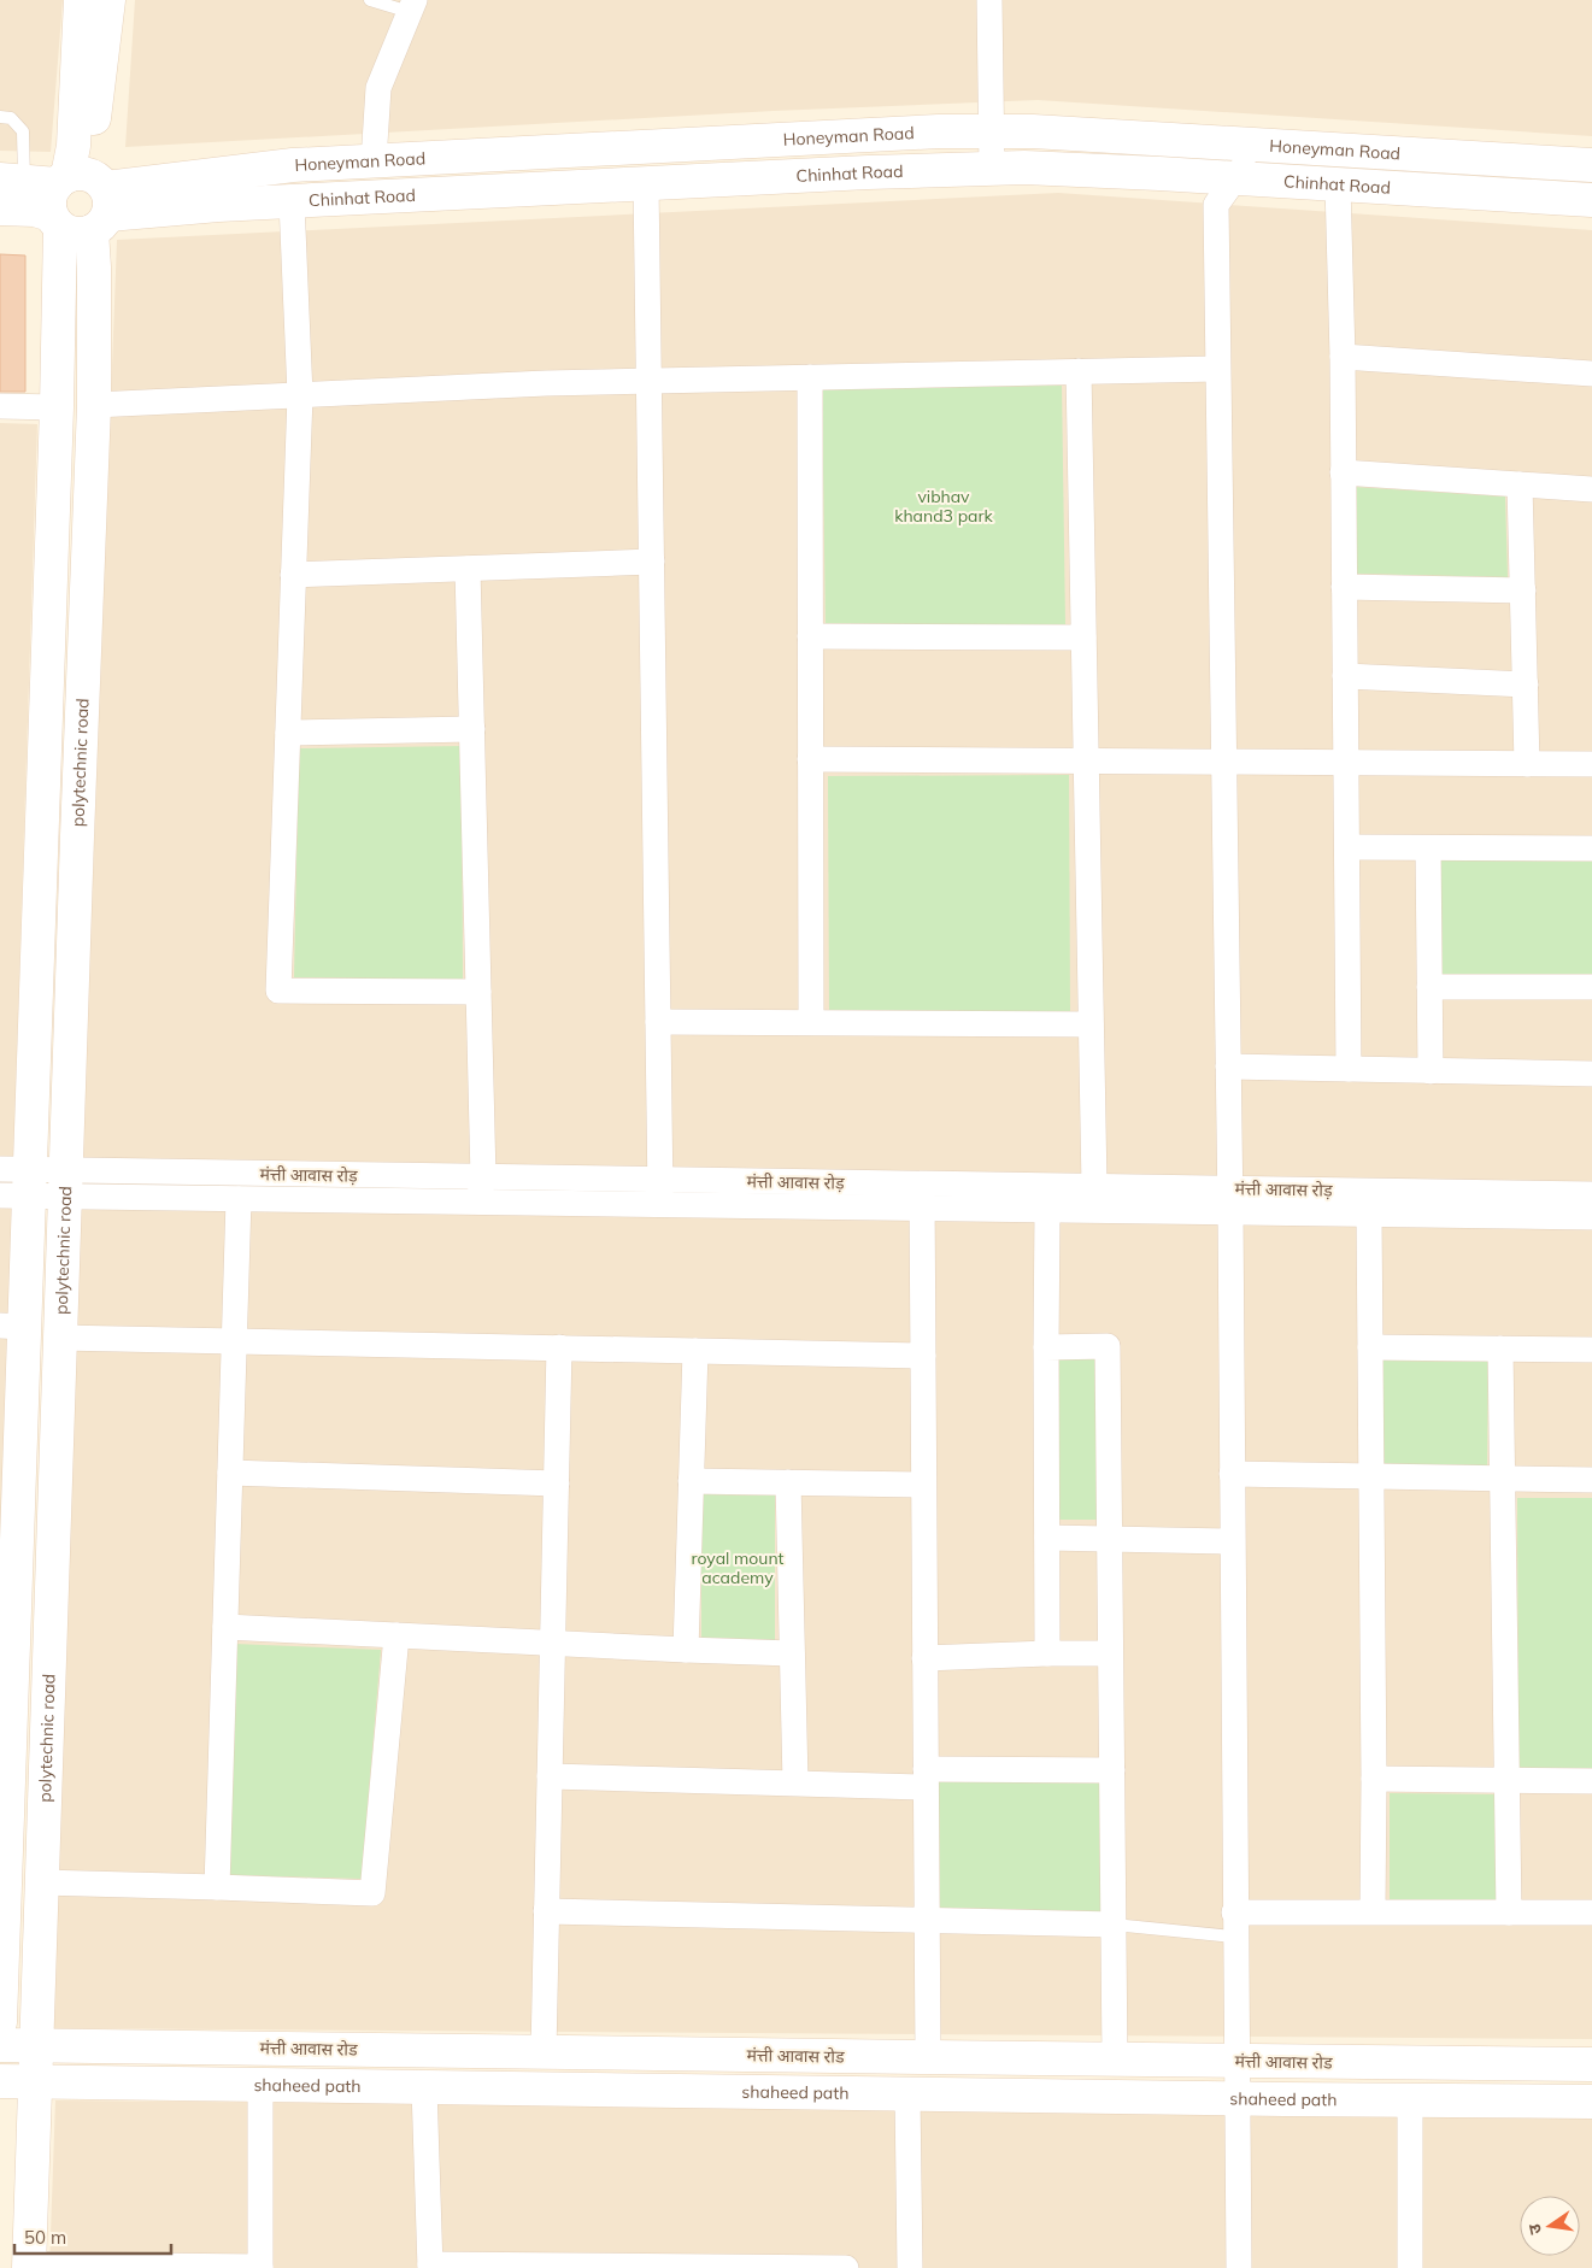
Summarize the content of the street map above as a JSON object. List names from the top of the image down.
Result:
{
  "streets": {
    "street": [
      "Honeyman Road",
      "Chinhat Road",
      "polytechnic road",
      "मंत्ती आवास रोड़",
      "मंत्ती आवास रोड",
      "shaheed path"
    ]
  },
  "crossings": [
    ["Honeyman Road", "Chinhat Road"],
    ["Honeyman Road", "polytechnic road"],
    ["Chinhat Road", "polytechnic road"],
    ["polytechnic road", "मंत्ती आवास रोड़"],
    ["polytechnic road", "मंत्ती आवास रोड"],
    ["polytechnic road", "shaheed path"]
  ],
  "parks": ["vibhav khand3 park", "royal mount academy"],
  "scale_bar": "50 m",
  "north": "left"
}
